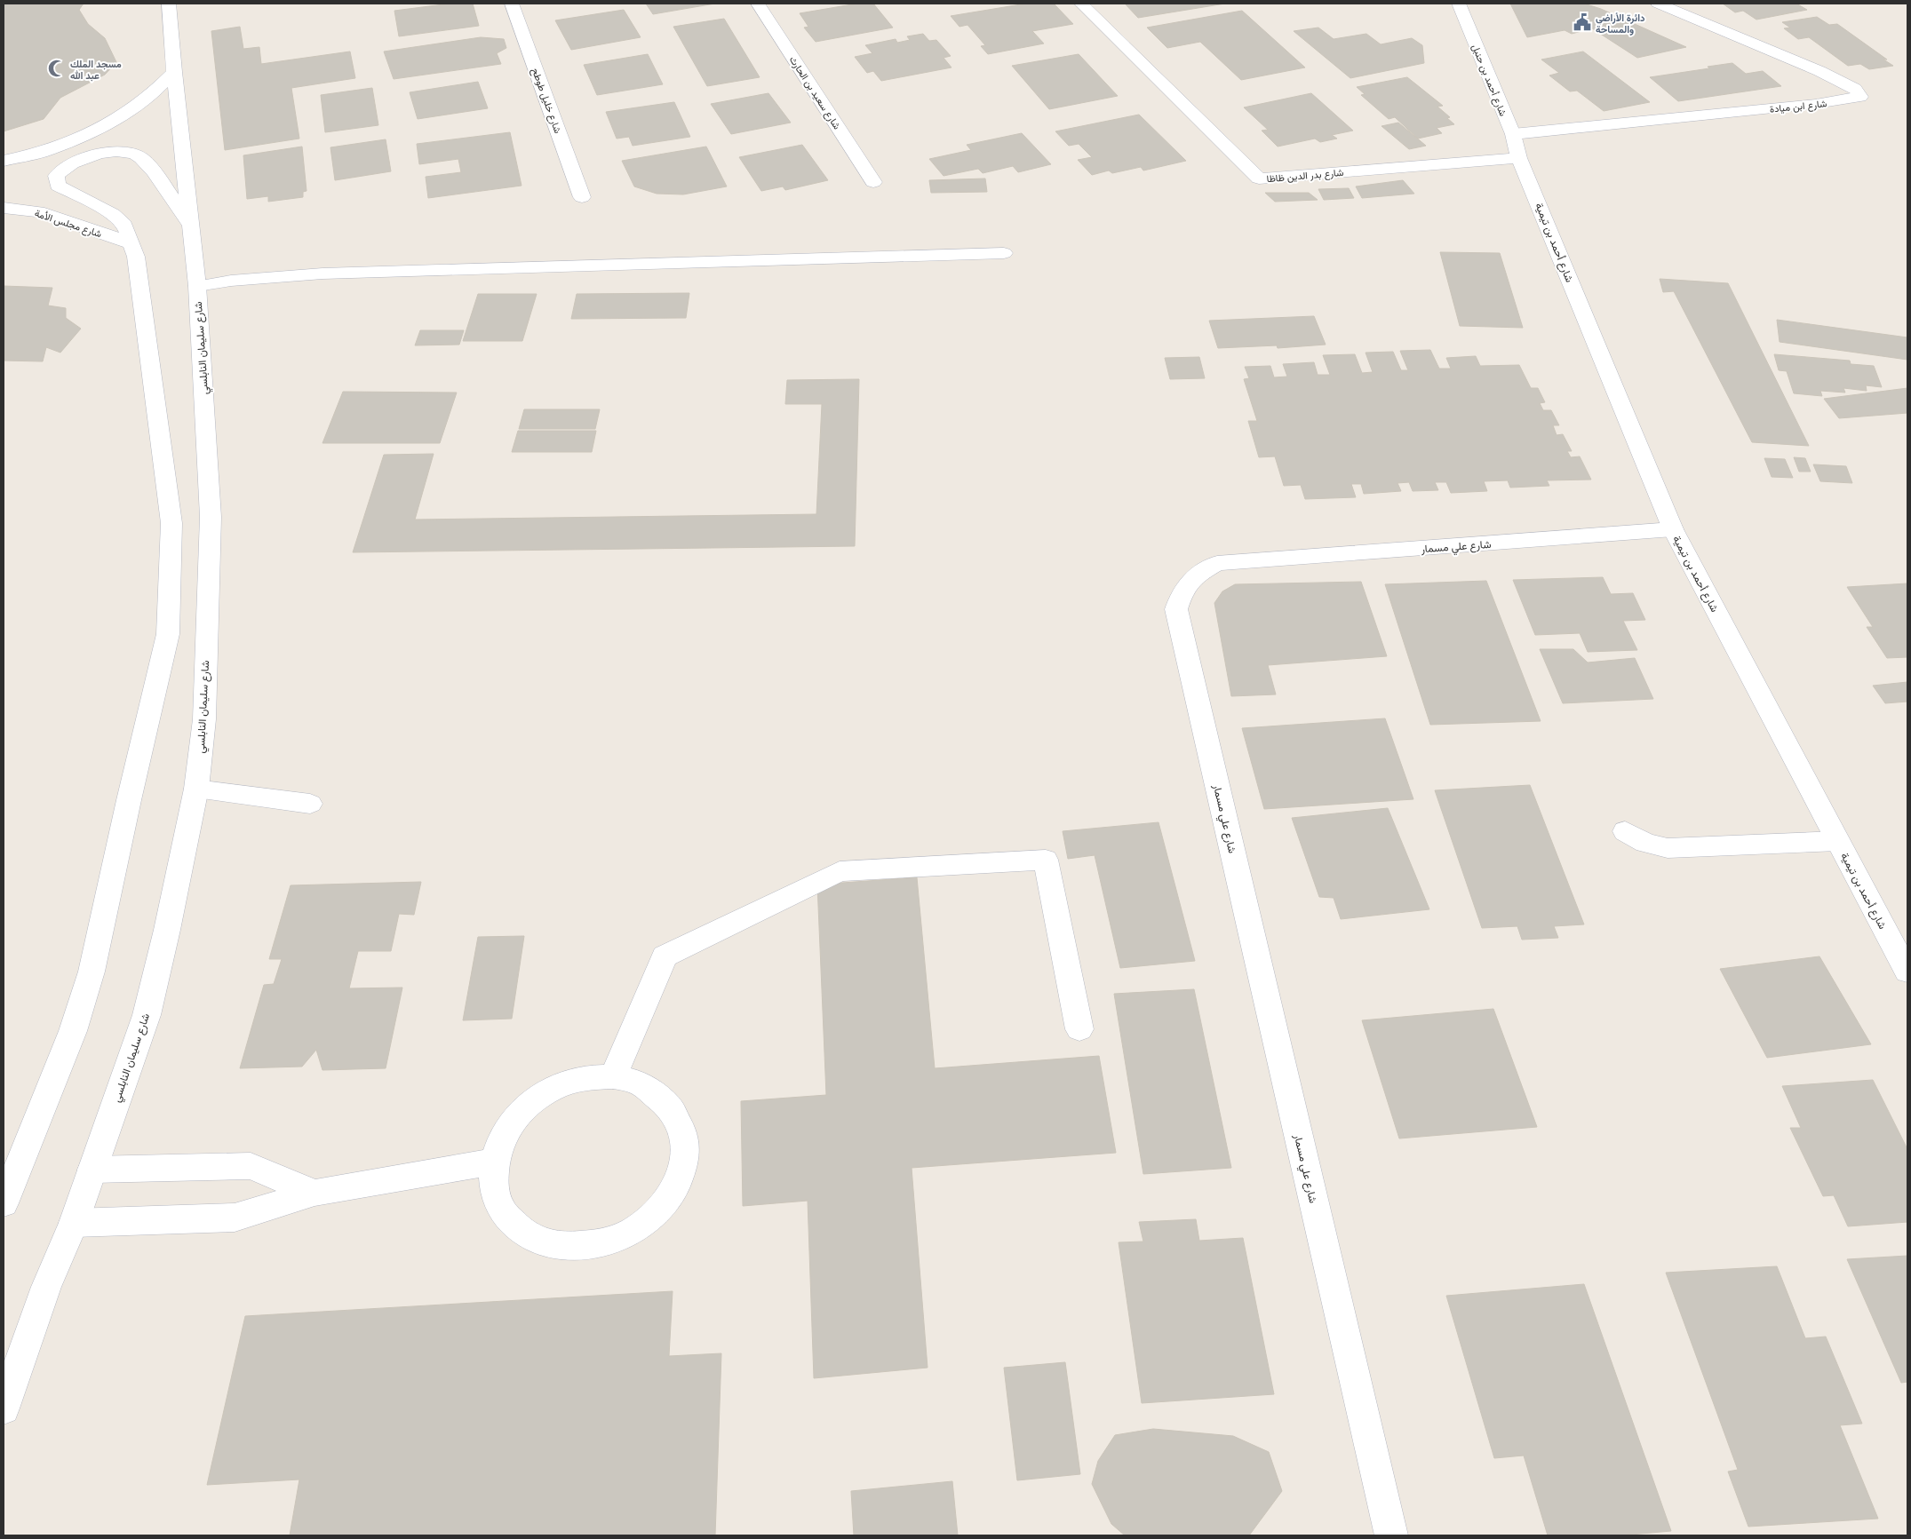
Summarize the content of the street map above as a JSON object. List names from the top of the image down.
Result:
{
  "streets": {
    "street": [
      "شارع أحمد بن حنبل",
      "شارع سعيد بن الحارث",
      "شارع خليل طوطح",
      "شارع ابن ميادة",
      "شارع بدر الدين ظاظا",
      "شارع مجلس الأمة",
      "شارع أحمد بن تيمية",
      "شارع سليمان النابلسي",
      "شارع علي مسمار"
    ]
  },
  "crossings": [
    ["شارع أحمد بن حنبل", "شارع ابن ميادة"],
    ["شارع أحمد بن حنبل", "شارع بدر الدين ظاظا"],
    ["شارع أحمد بن حنبل", "شارع أحمد بن تيمية"],
    ["شارع بدر الدين ظاظا", "شارع أحمد بن تيمية"],
    ["شارع أحمد بن تيمية", "شارع علي مسمار"]
  ],
  "places": {
    "public building": ["دائرة الأراضي والمساحة"],
    "mosque": ["مسجد الملك عبد الله"]
  }
}
